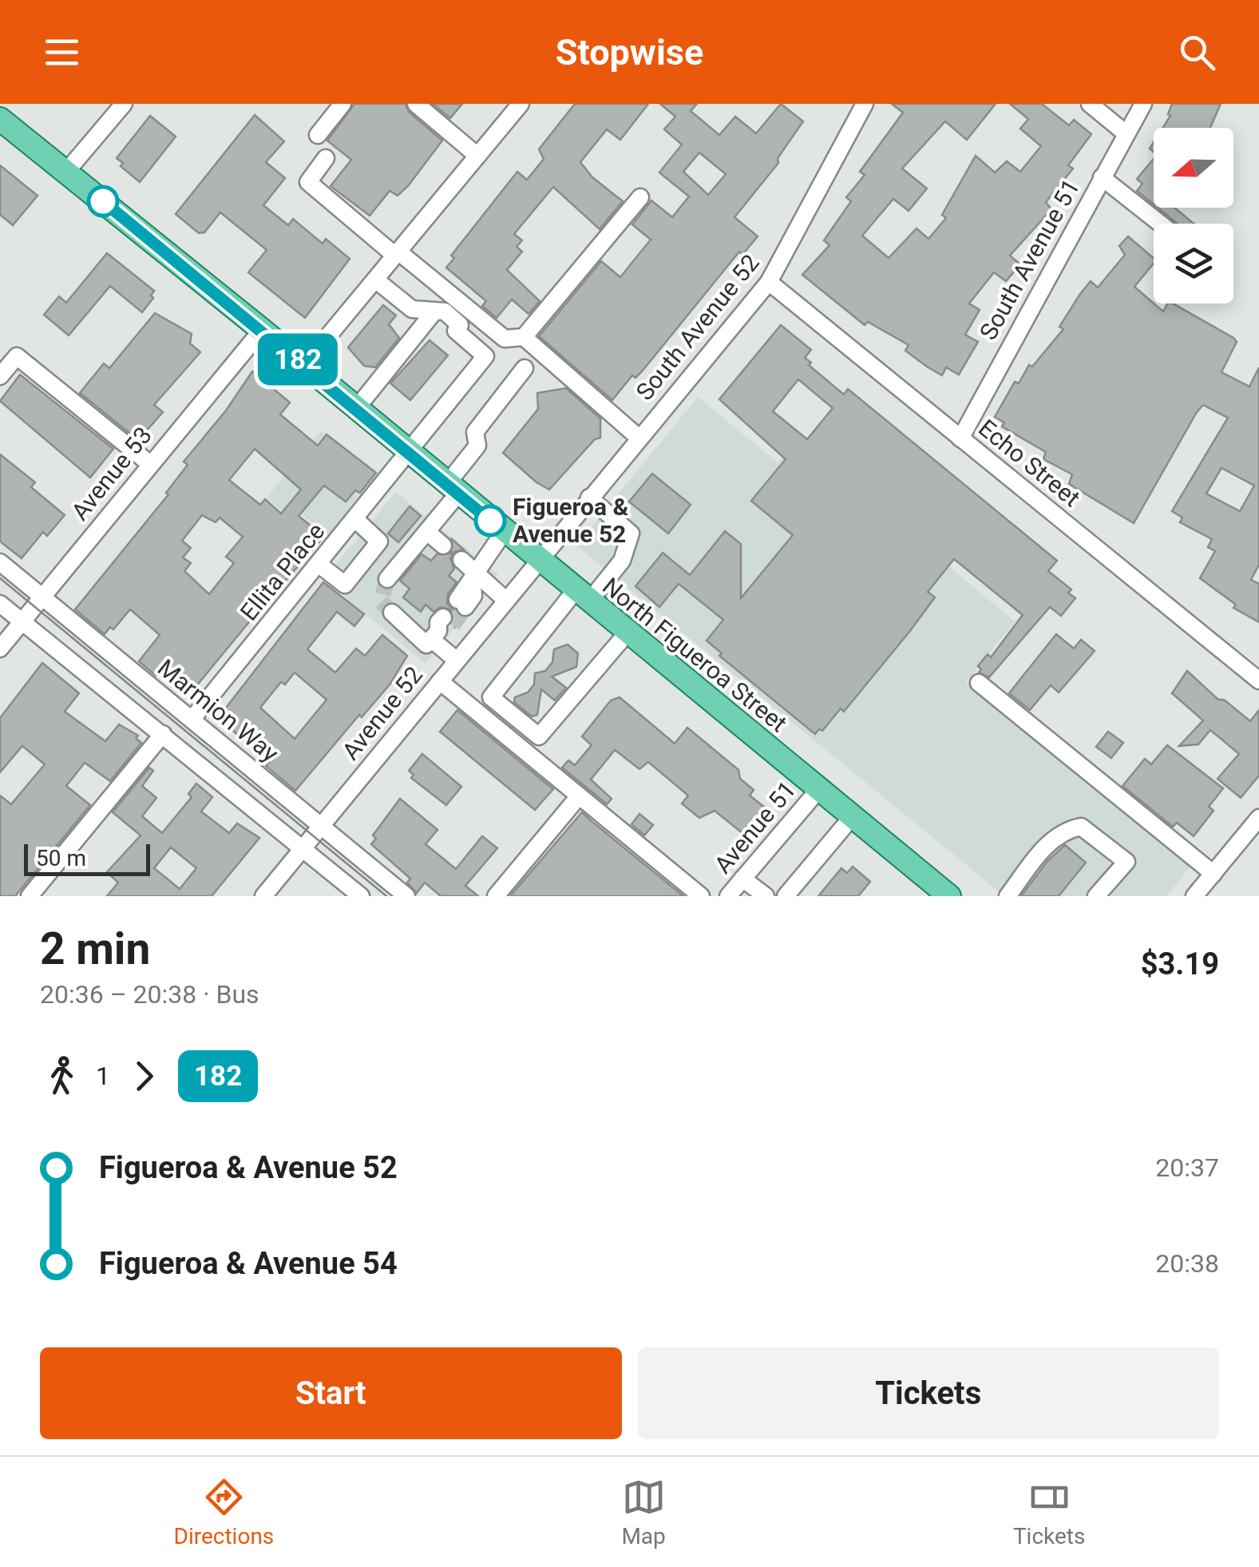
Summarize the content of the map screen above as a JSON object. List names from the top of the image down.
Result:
{
  "streets": {
    "main road": ["North Figueroa Street"],
    "street": [
      "South Avenue 51",
      "South Avenue 52",
      "Echo Street",
      "Avenue 53",
      "Ellita Place",
      "Marmion Way",
      "Avenue 52",
      "Avenue 51"
    ]
  },
  "crossings": [
    ["South Avenue 51", "Echo Street"],
    ["South Avenue 52", "Echo Street"],
    ["South Avenue 52", "North Figueroa Street"],
    ["South Avenue 52", "Avenue 52"],
    ["Avenue 53", "North Figueroa Street"],
    ["Avenue 53", "Marmion Way"],
    ["Ellita Place", "North Figueroa Street"],
    ["Ellita Place", "Marmion Way"],
    ["North Figueroa Street", "Avenue 52"],
    ["North Figueroa Street", "Avenue 51"],
    ["Marmion Way", "Avenue 52"]
  ],
  "places": ["Figueroa & Avenue 52"],
  "lines": ["bus line 182"],
  "scale_bar": "50 m",
  "north": "left",
  "page": {
    "header": "Stopwise",
    "on_map": "182",
    "scale": "50 m",
    "heading": ["2 min", "20:36 – 20:38 · Bus", "$3.19"],
    "legs": ["1", "182"],
    "list": [
      {
        "name": "Figueroa & Avenue 52",
        "value": "20:37"
      },
      {
        "name": "Figueroa & Avenue 54",
        "value": "20:38"
      }
    ],
    "buttons": ["Start", "Tickets"],
    "tabs": ["Directions", "Map", "Tickets"]
  }
}
